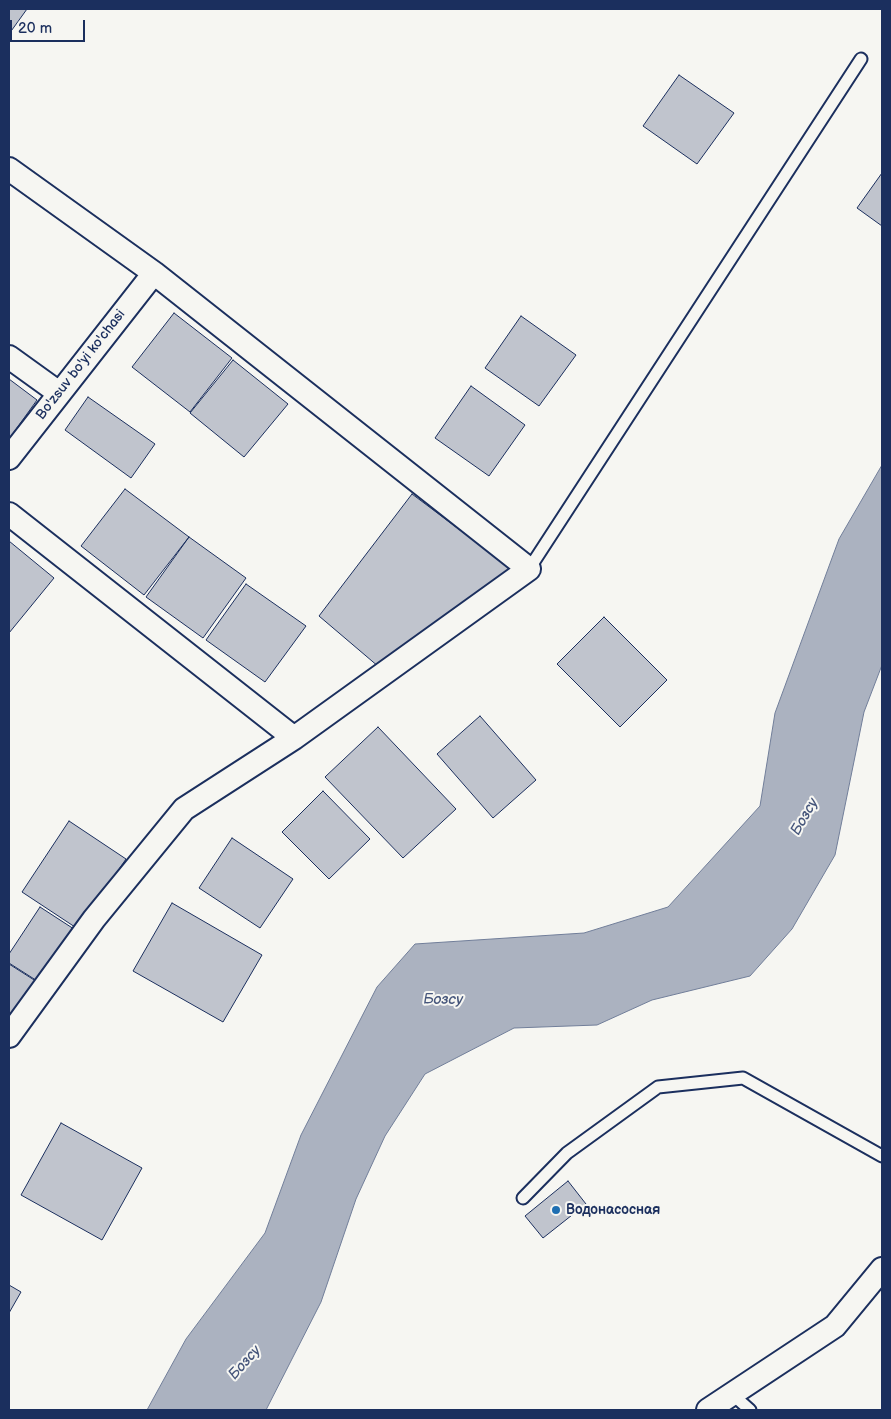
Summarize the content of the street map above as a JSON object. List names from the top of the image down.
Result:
{
  "streets": {
    "street": ["Bo'zsuv bo'yi ko'chasi"]
  },
  "water": ["Бозсу"],
  "places": ["Водонасосная"],
  "scale_bar": "20 m"
}
